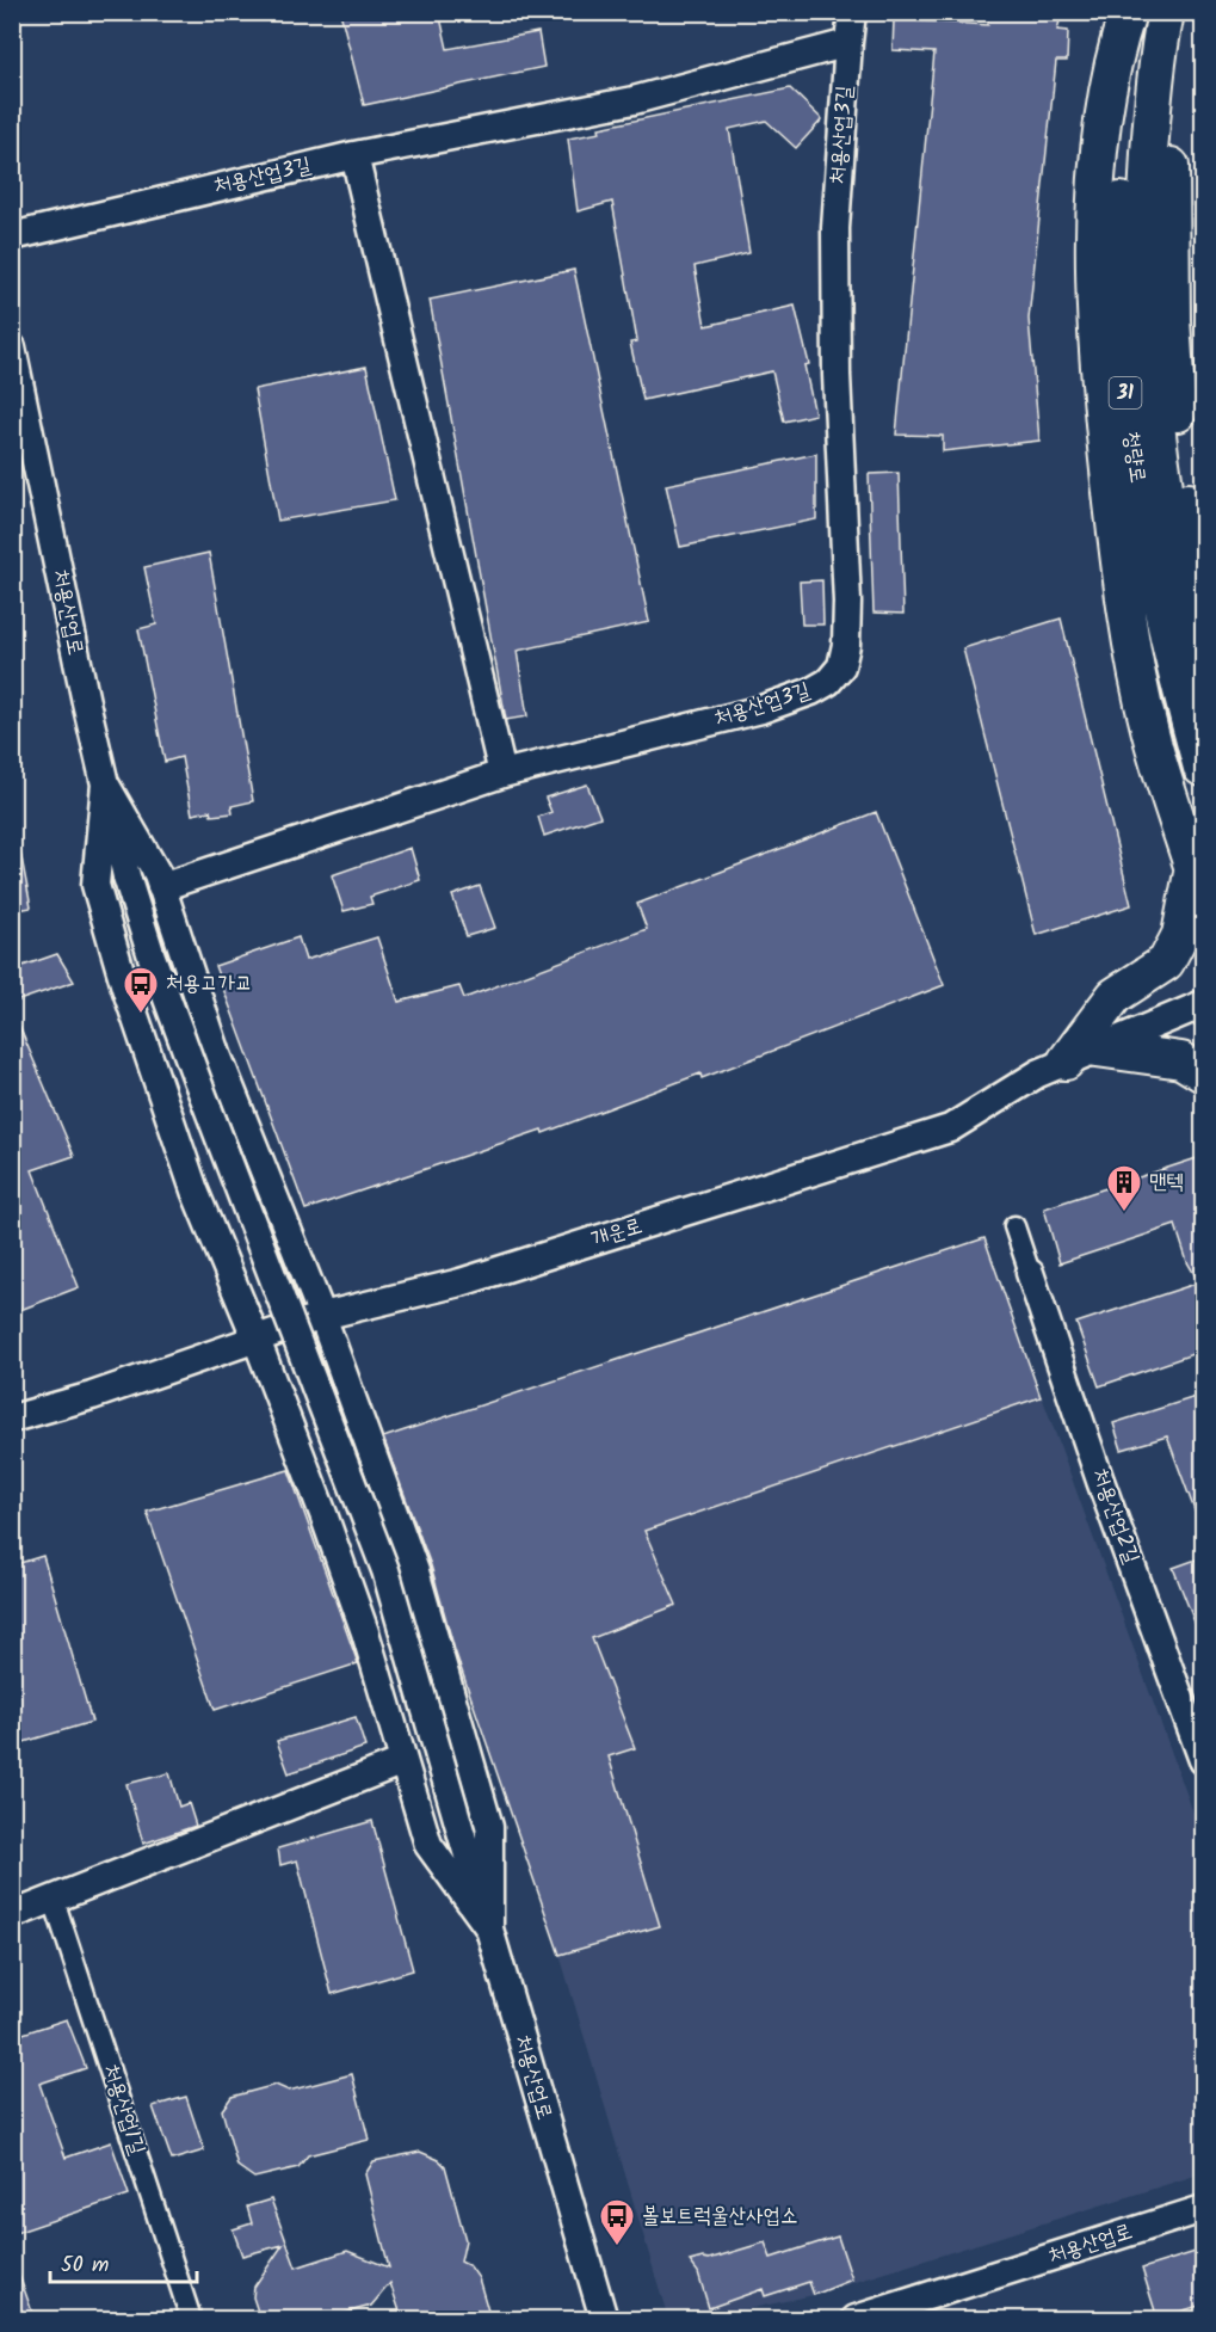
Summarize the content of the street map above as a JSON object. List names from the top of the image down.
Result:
{
  "streets": {
    "highway": ["31", "청량로"],
    "main road": [
      "처용산업3길",
      "처용산업로",
      "개운로",
      "처용산업2길"
    ],
    "street": ["처용산업1길"]
  },
  "places": {
    "bus stop": ["처용고가교", "볼보트럭울산사업소"],
    "building": ["맨텍"]
  },
  "scale_bar": "50 m"
}
